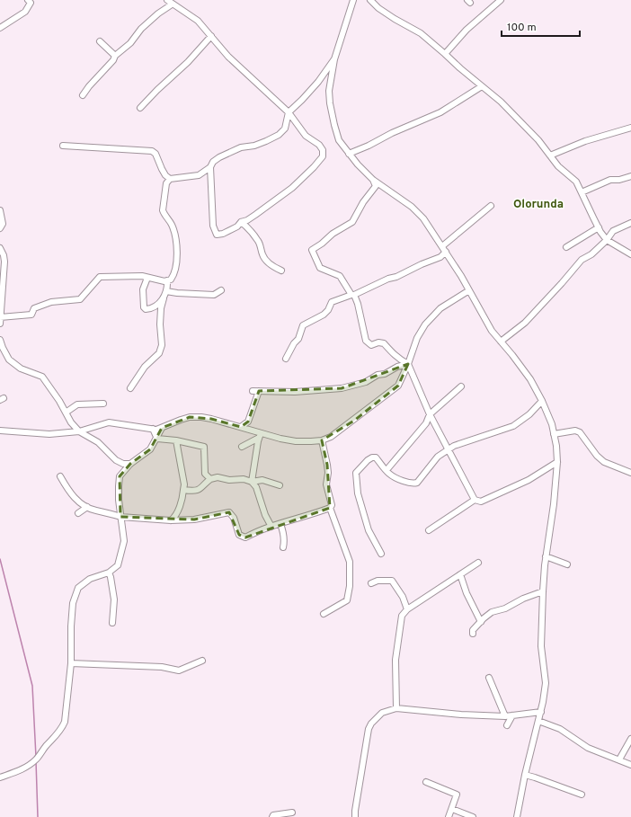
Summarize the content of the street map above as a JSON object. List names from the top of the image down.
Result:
{
  "districts": ["Olorunda"],
  "scale_bar": "100 m"
}
